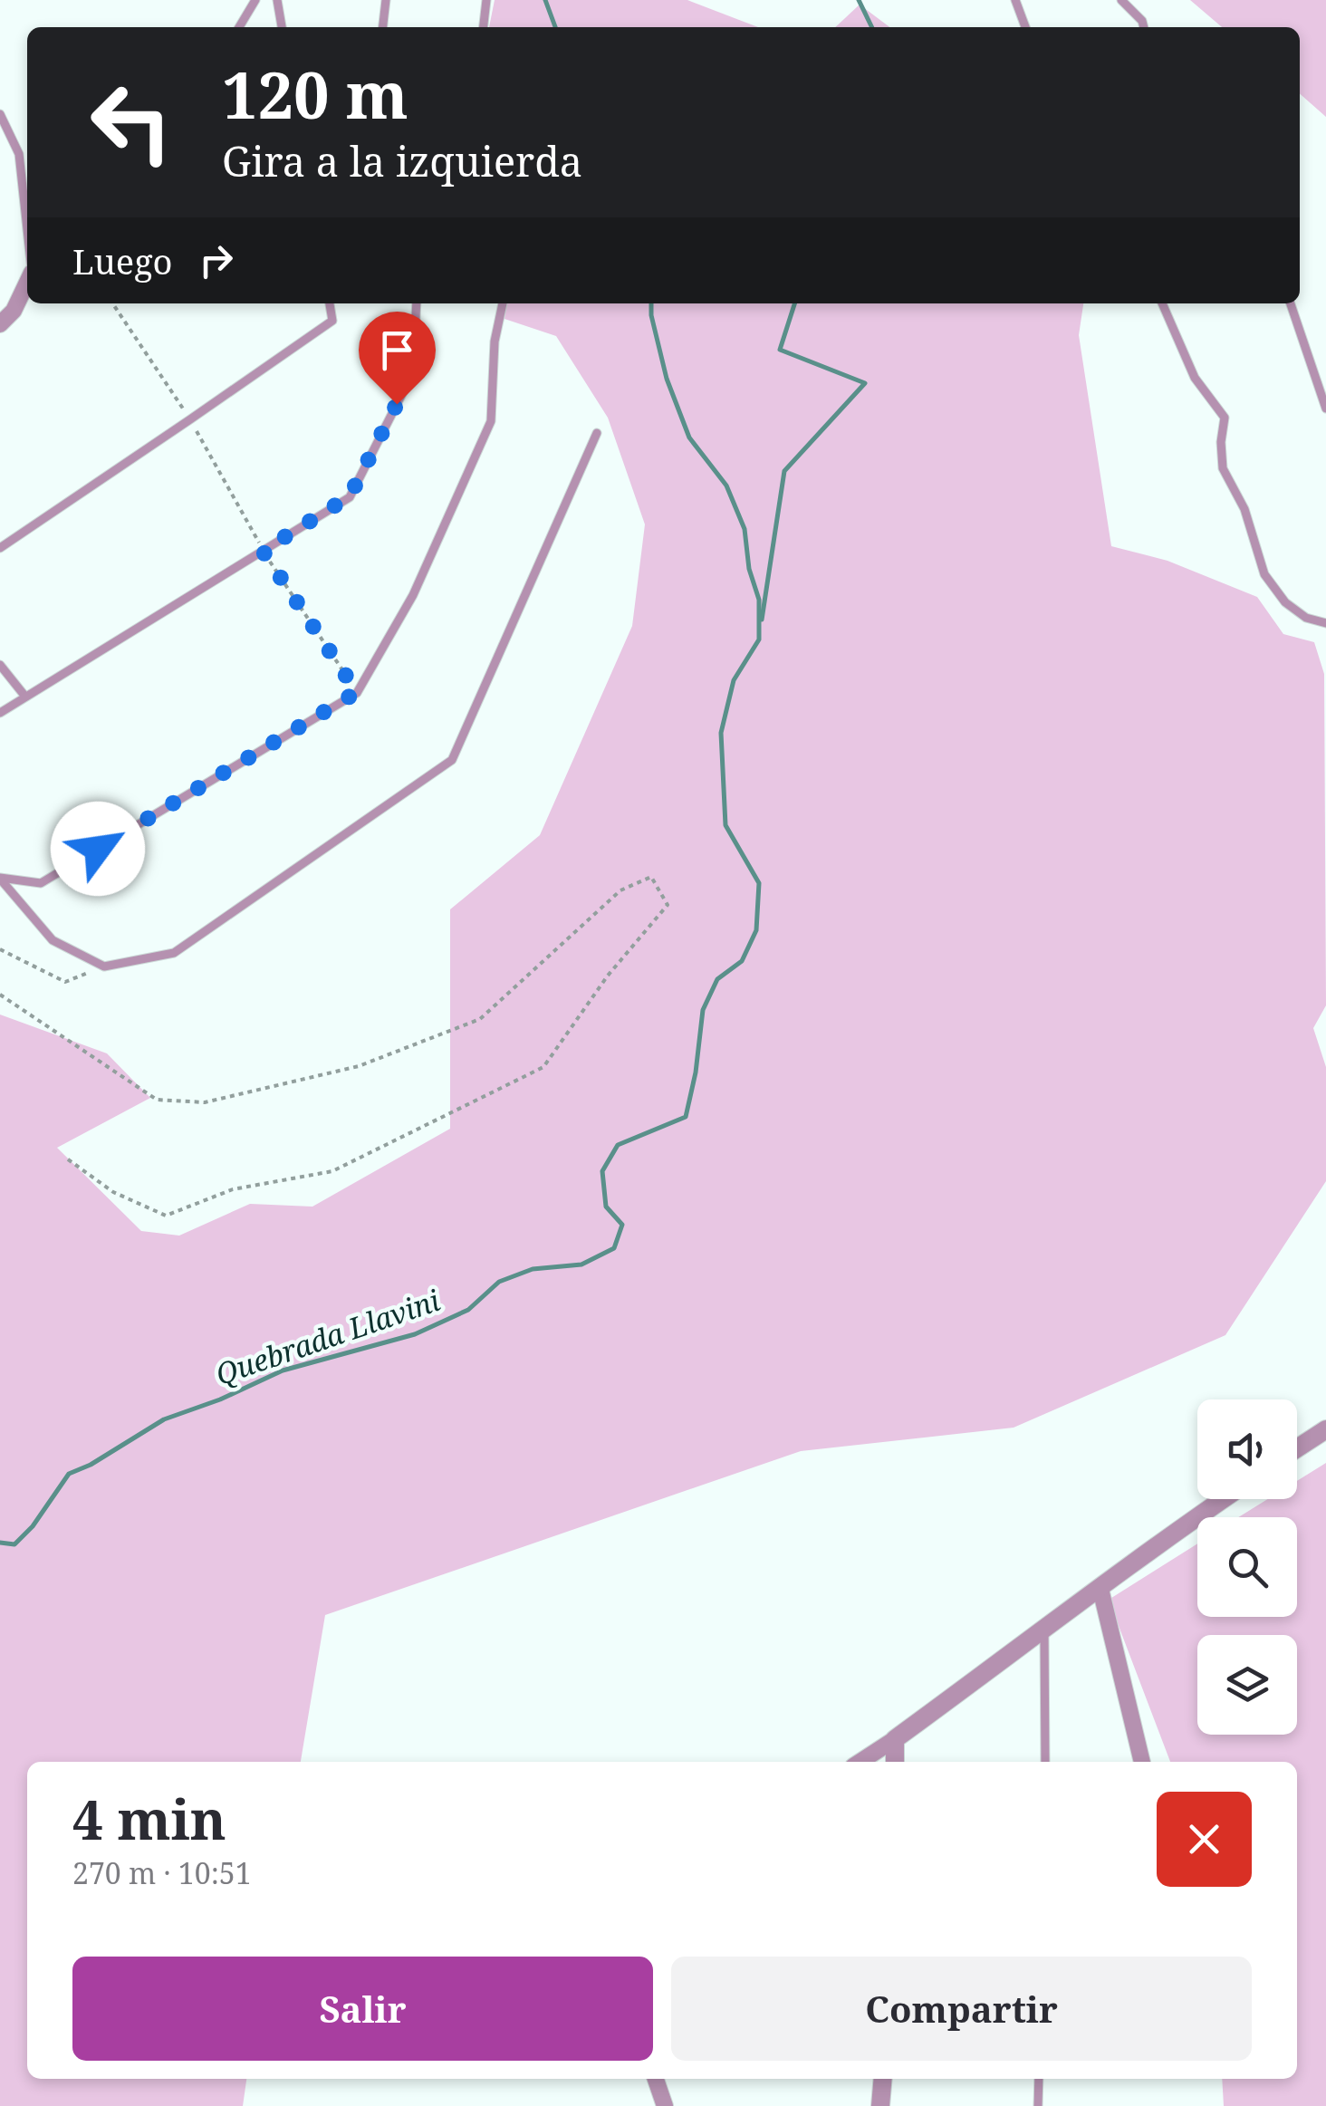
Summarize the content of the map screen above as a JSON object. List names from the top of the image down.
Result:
{
  "water": ["Quebrada Llavini"],
  "page": {
    "turn": ["120 m", "Gira a la izquierda"],
    "then": "Luego",
    "heading": ["4 min", "270 m · 10:51"],
    "buttons": ["Salir", "Compartir"]
  }
}
